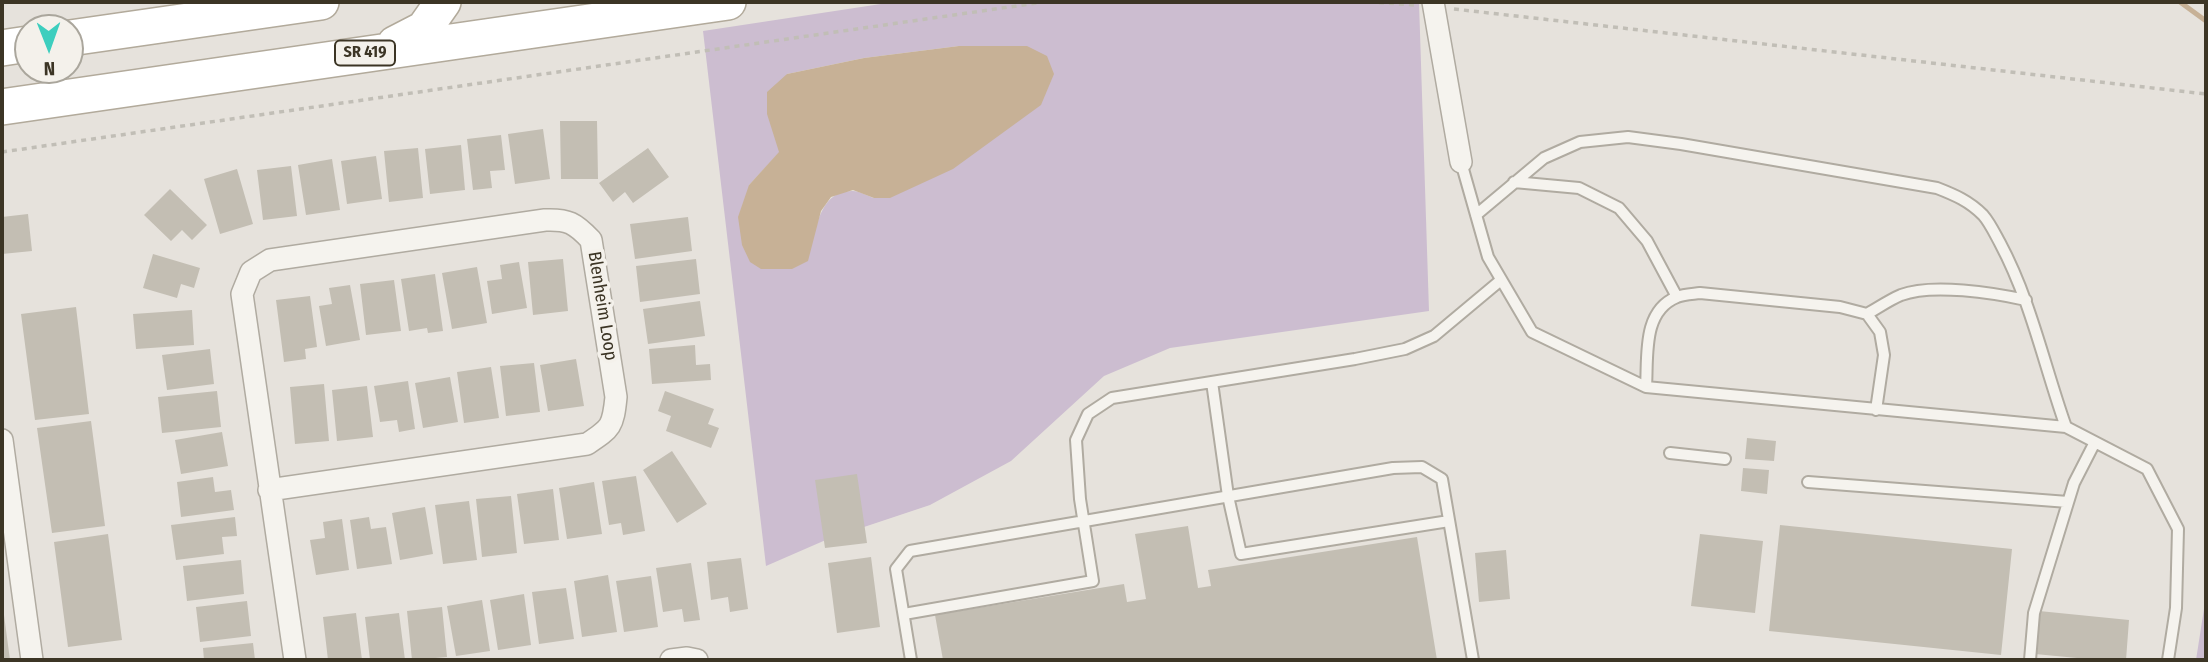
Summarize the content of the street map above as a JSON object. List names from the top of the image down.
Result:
{
  "streets": {
    "main road": ["SR 419"],
    "street": ["Blenheim Loop"]
  },
  "north": "bottom"
}
